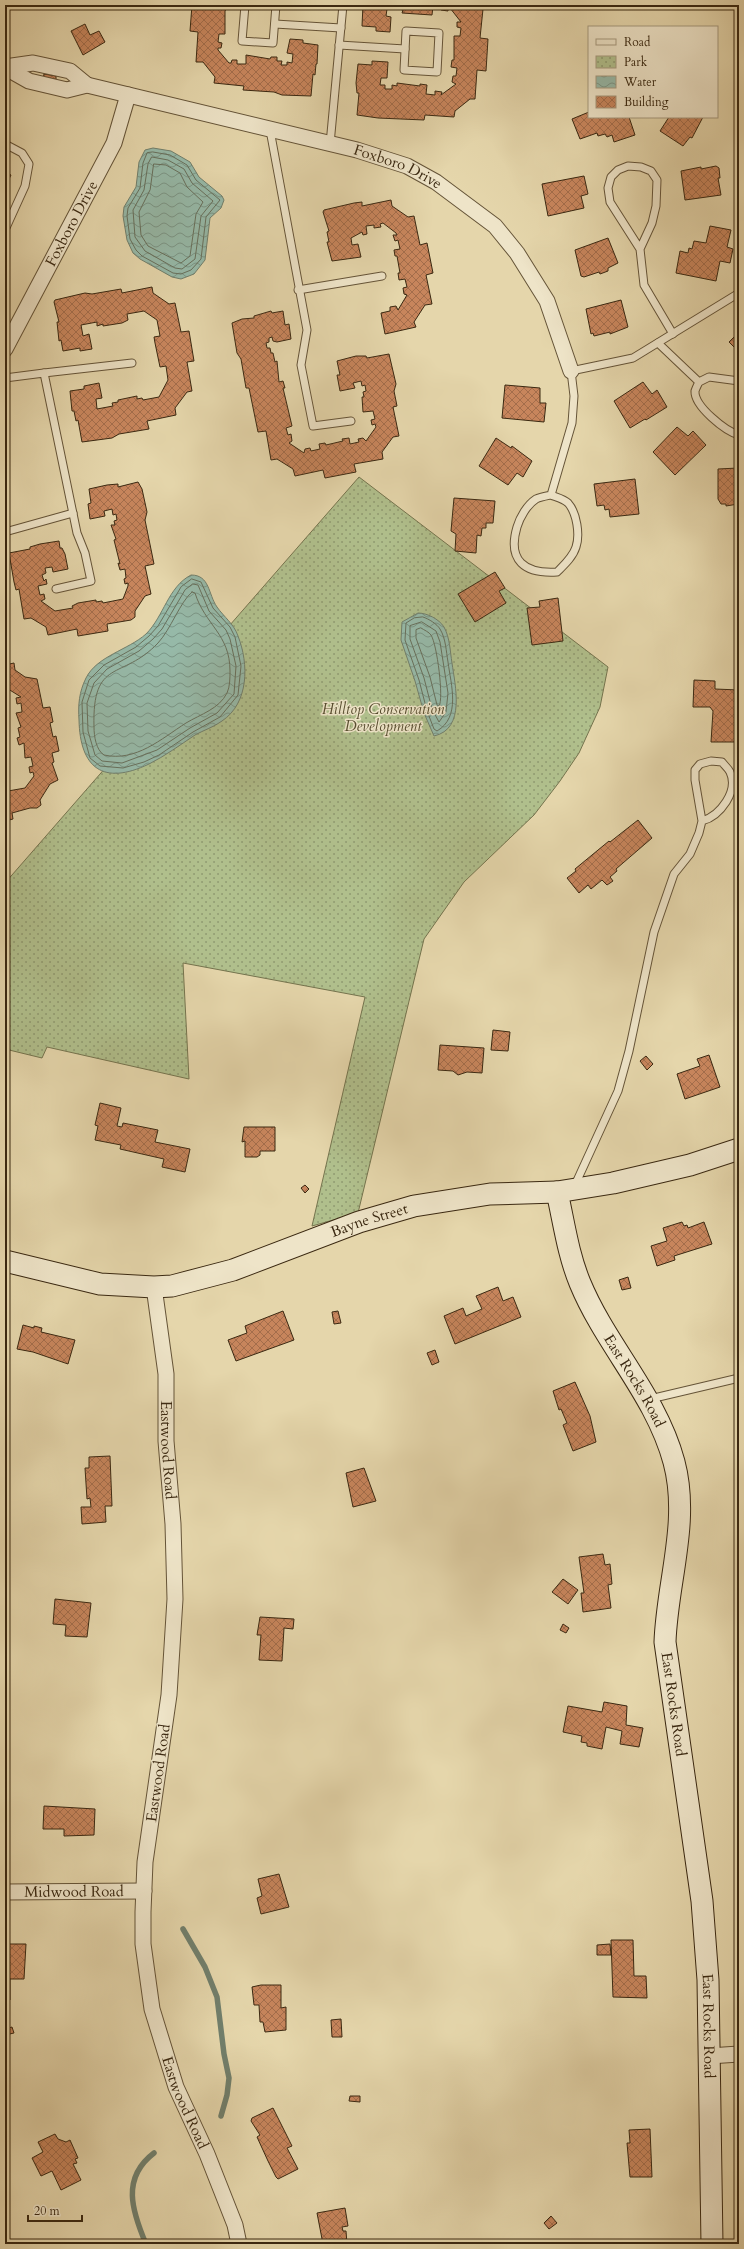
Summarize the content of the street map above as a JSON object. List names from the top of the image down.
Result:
{
  "streets": {
    "street": [
      "Foxboro Drive",
      "Bayne Street",
      "East Rocks Road",
      "Eastwood Road",
      "Midwood Road"
    ]
  },
  "crossings": [
    ["Bayne Street", "East Rocks Road"],
    ["Bayne Street", "Eastwood Road"],
    ["Eastwood Road", "Midwood Road"]
  ],
  "parks": ["Hilltop Conservation Development"],
  "legend": [
    "Road",
    "Park",
    "Water",
    "Building"
  ],
  "scale_bar": "20 m"
}
